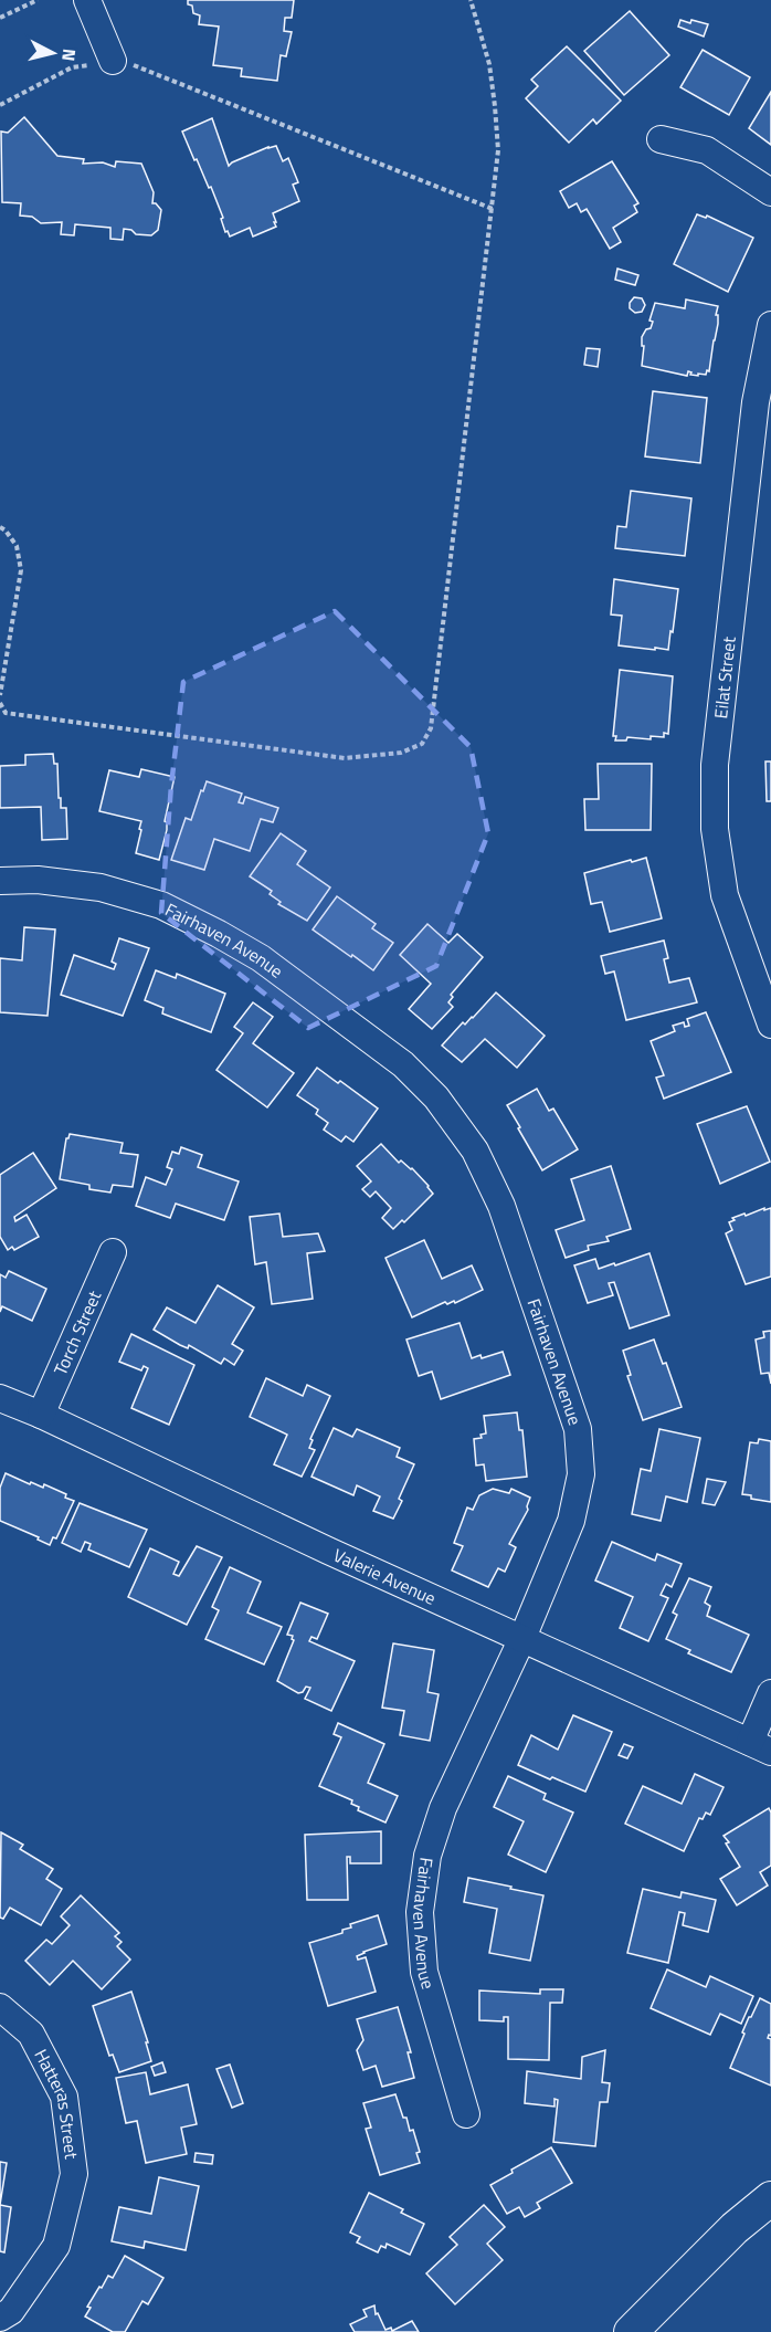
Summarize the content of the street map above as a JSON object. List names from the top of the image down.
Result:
{
  "streets": {
    "street": [
      "Eilat Street",
      "Fairhaven Avenue",
      "Torch Street",
      "Valerie Avenue",
      "Hatteras Street"
    ]
  },
  "crossings": [
    ["Fairhaven Avenue", "Valerie Avenue"],
    ["Torch Street", "Valerie Avenue"]
  ],
  "north": "right"
}
